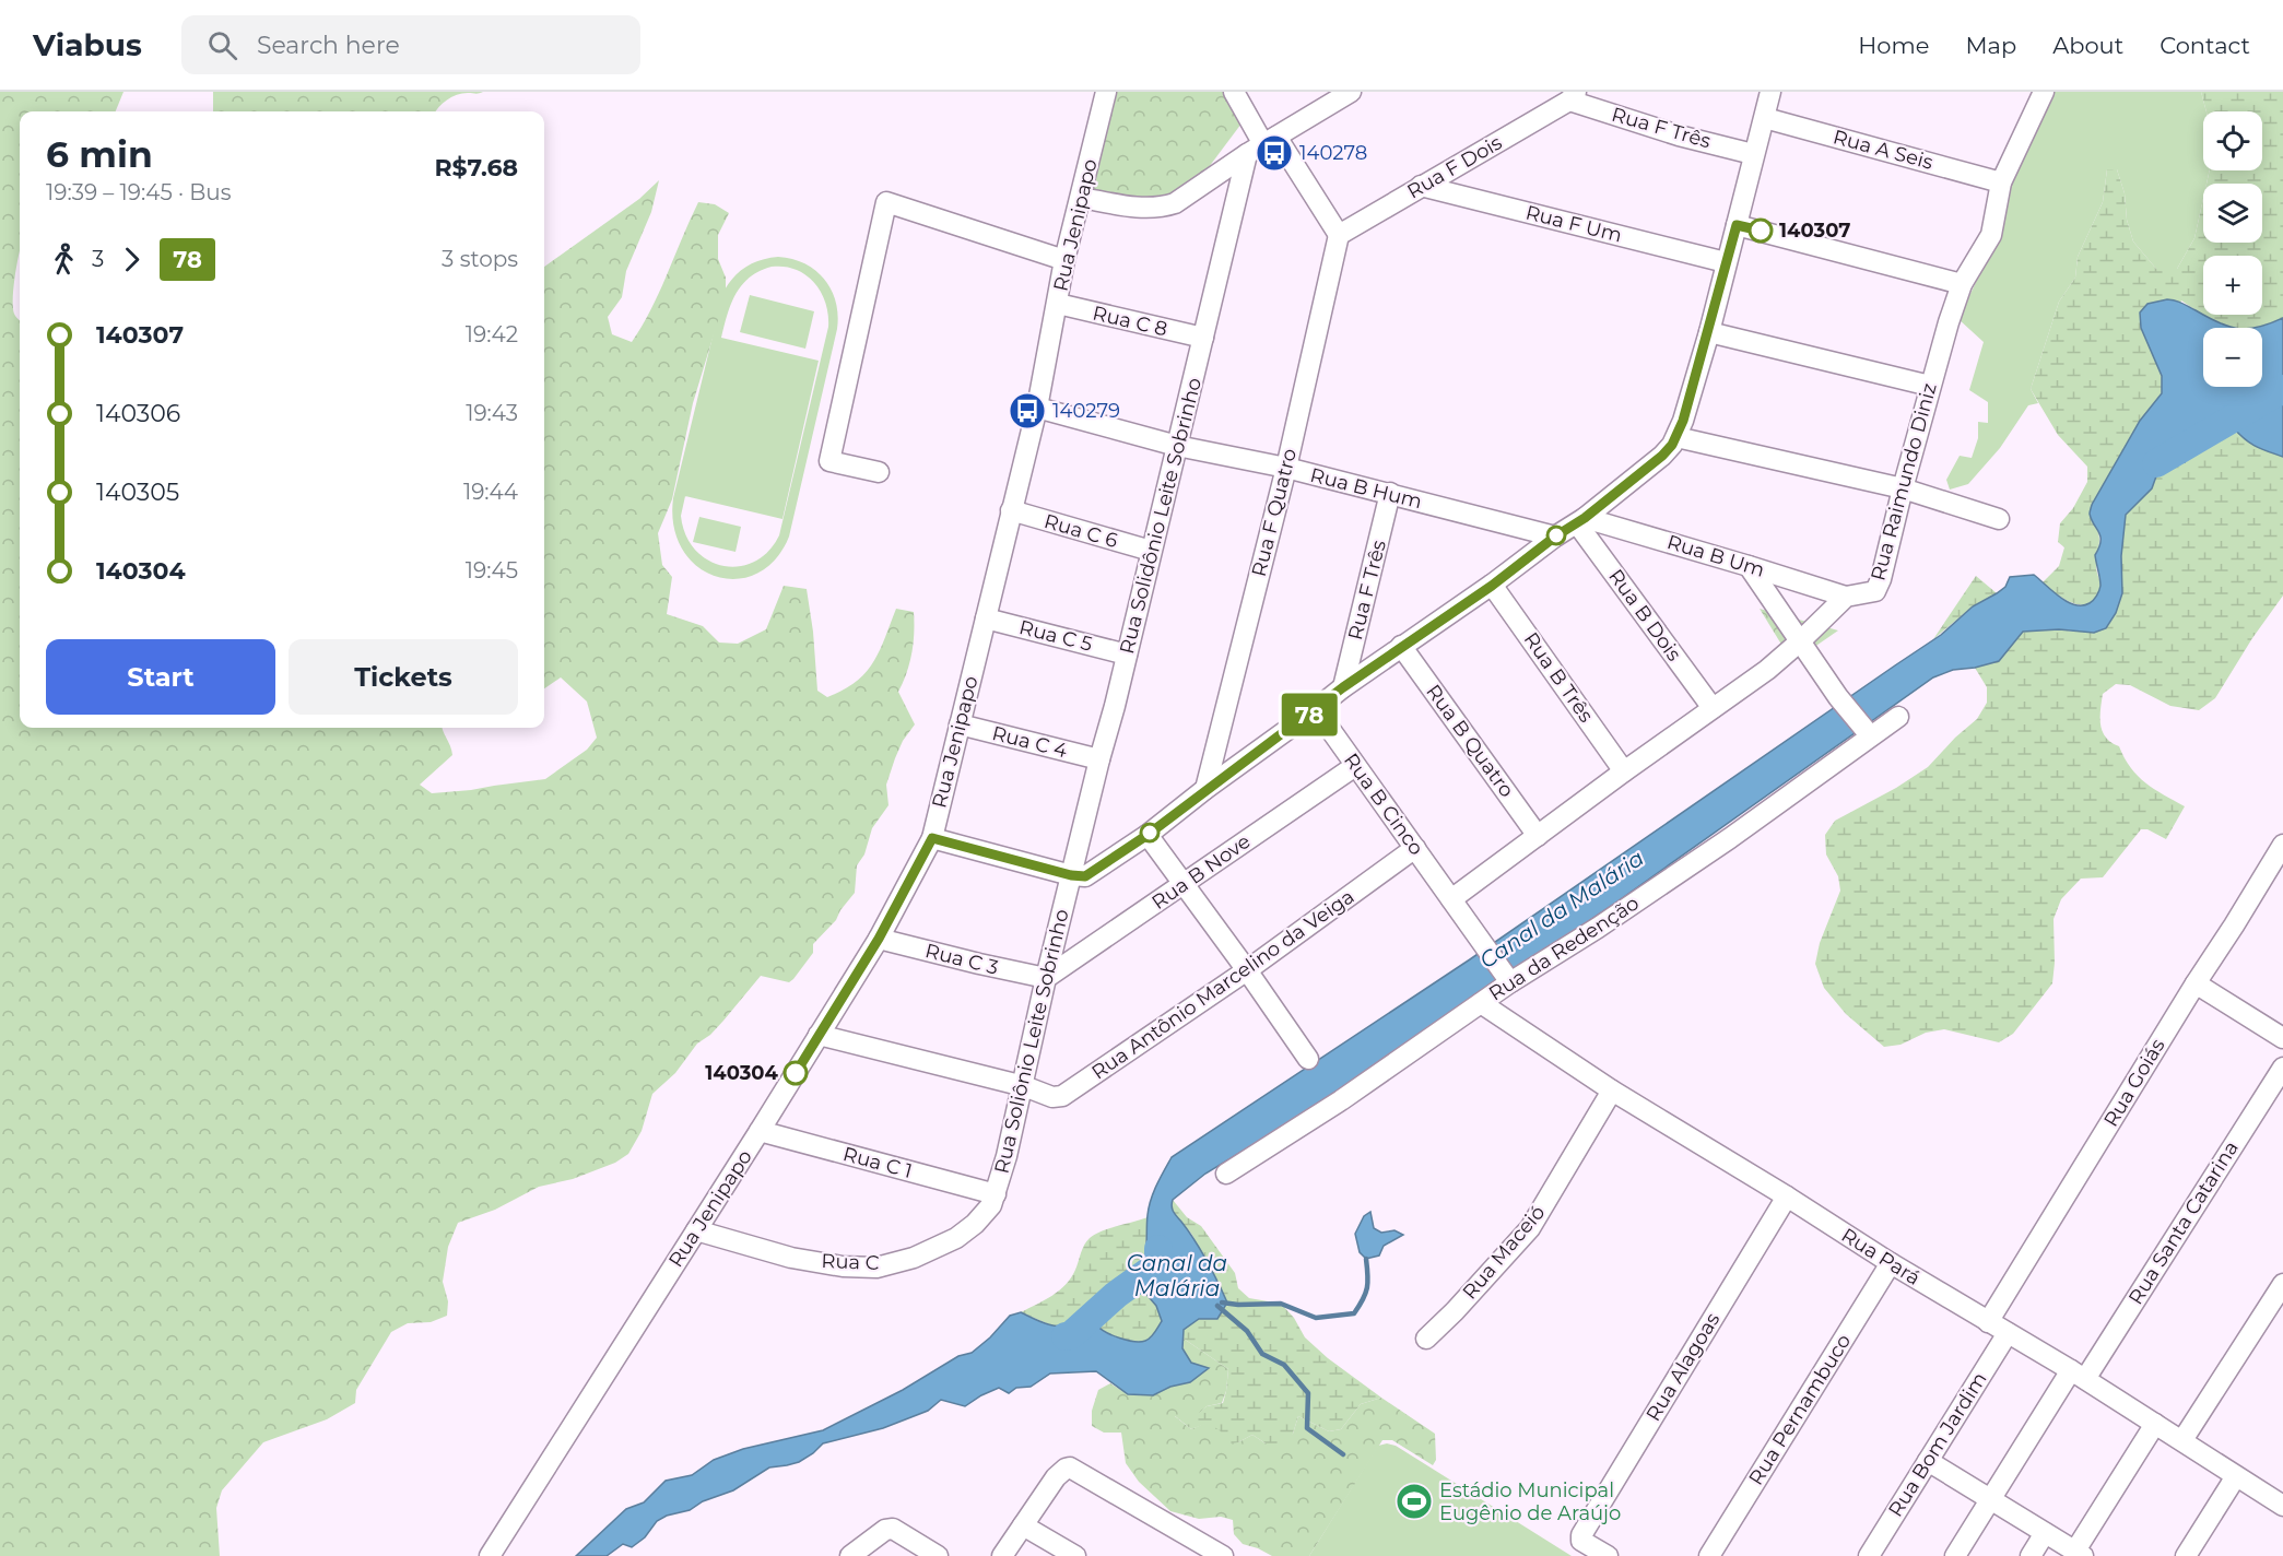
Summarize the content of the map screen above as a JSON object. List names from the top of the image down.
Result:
{
  "streets": {
    "street": [
      "Rua F Três",
      "Rua A Seis",
      "Rua F Dois",
      "Rua F Um",
      "Rua Jenipapo",
      "Rua C 8",
      "Rua Raimundo Diniz",
      "Rua B Hum",
      "Rua F Quatro",
      "Rua Solidônio Leite Sobrinho",
      "Rua C 6",
      "Rua B Um",
      "Rua B Dois",
      "Rua C 5",
      "Rua B Três",
      "Rua B Quatro",
      "Rua C 4",
      "Rua B Cinco",
      "Rua B Nove",
      "Rua da Redenção",
      "Rua C 3",
      "Rua Antônio Marcelino da Veiga",
      "Rua Soliônio Leite Sobrinho",
      "Rua Goiás",
      "Rua C 1",
      "Rua Santa Catarina",
      "Rua Maceió",
      "Rua Pará",
      "Rua C",
      "Rua Alagoas",
      "Rua Pernambuco",
      "Rua Bom Jardim"
    ]
  },
  "crossings": [
    ["Rua F Três", "Rua F Dois"],
    ["Rua F Três", "Rua B Hum"],
    ["Rua A Seis", "Rua Raimundo Diniz"],
    ["Rua F Dois", "Rua F Um"],
    ["Rua F Dois", "Rua F Quatro"],
    ["Rua Jenipapo", "Rua C 8"],
    ["Rua Jenipapo", "Rua B Hum"],
    ["Rua Jenipapo", "Rua C 6"],
    ["Rua Jenipapo", "Rua C 5"],
    ["Rua Jenipapo", "Rua C 4"],
    ["Rua Jenipapo", "Rua C 3"],
    ["Rua Jenipapo", "Rua Antônio Marcelino da Veiga"],
    ["Rua Jenipapo", "Rua C 1"],
    ["Rua Jenipapo", "Rua C"],
    ["Rua C 8", "Rua Solidônio Leite Sobrinho"],
    ["Rua Raimundo Diniz", "Rua B Um"],
    ["Rua Raimundo Diniz", "Rua B Dois"],
    ["Rua Raimundo Diniz", "Rua B Três"],
    ["Rua Raimundo Diniz", "Rua B Quatro"],
    ["Rua Raimundo Diniz", "Rua B Cinco"],
    ["Rua B Hum", "Rua F Quatro"],
    ["Rua B Hum", "Rua Solidônio Leite Sobrinho"],
    ["Rua Solidônio Leite Sobrinho", "Rua C 6"],
    ["Rua Solidônio Leite Sobrinho", "Rua C 5"],
    ["Rua Solidônio Leite Sobrinho", "Rua C 4"],
    ["Rua Solidônio Leite Sobrinho", "Rua Soliônio Leite Sobrinho"],
    ["Rua B Um", "Rua B Dois"],
    ["Rua B Cinco", "Rua B Nove"],
    ["Rua B Cinco", "Rua Antônio Marcelino da Veiga"],
    ["Rua B Nove", "Rua C 3"],
    ["Rua B Nove", "Rua Soliônio Leite Sobrinho"],
    ["Rua da Redenção", "Rua Pará"],
    ["Rua C 3", "Rua Soliônio Leite Sobrinho"],
    ["Rua Antônio Marcelino da Veiga", "Rua Soliônio Leite Sobrinho"],
    ["Rua Soliônio Leite Sobrinho", "Rua C 1"],
    ["Rua Soliônio Leite Sobrinho", "Rua C"],
    ["Rua Goiás", "Rua Pará"],
    ["Rua C 1", "Rua C"],
    ["Rua Santa Catarina", "Rua Pará"],
    ["Rua Maceió", "Rua Pará"],
    ["Rua Pará", "Rua Alagoas"],
    ["Rua Pará", "Rua Pernambuco"],
    ["Rua Pará", "Rua Bom Jardim"]
  ],
  "water": ["Canal da Malária"],
  "places": {
    "bus stop": ["140278", "140279"],
    "other": ["140307", "140304"],
    "sports": ["Estádio Municipal Eugênio de Araújo"]
  },
  "lines": ["bus line 78"],
  "page": {
    "header": "Viabus",
    "search": "Search here",
    "nav": [
      "Home",
      "Map",
      "About",
      "Contact"
    ],
    "on_map": "78",
    "map_buttons": ["+", "−"],
    "heading": ["6 min", "19:39 – 19:45 · Bus", "R$7.68"],
    "legs": ["3", "78", "3 stops"],
    "list": [
      {
        "name": "140307",
        "value": "19:42"
      },
      {
        "name": "140306",
        "value": "19:43"
      },
      {
        "name": "140305",
        "value": "19:44"
      },
      {
        "name": "140304",
        "value": "19:45"
      }
    ],
    "buttons": ["Start", "Tickets"]
  }
}
